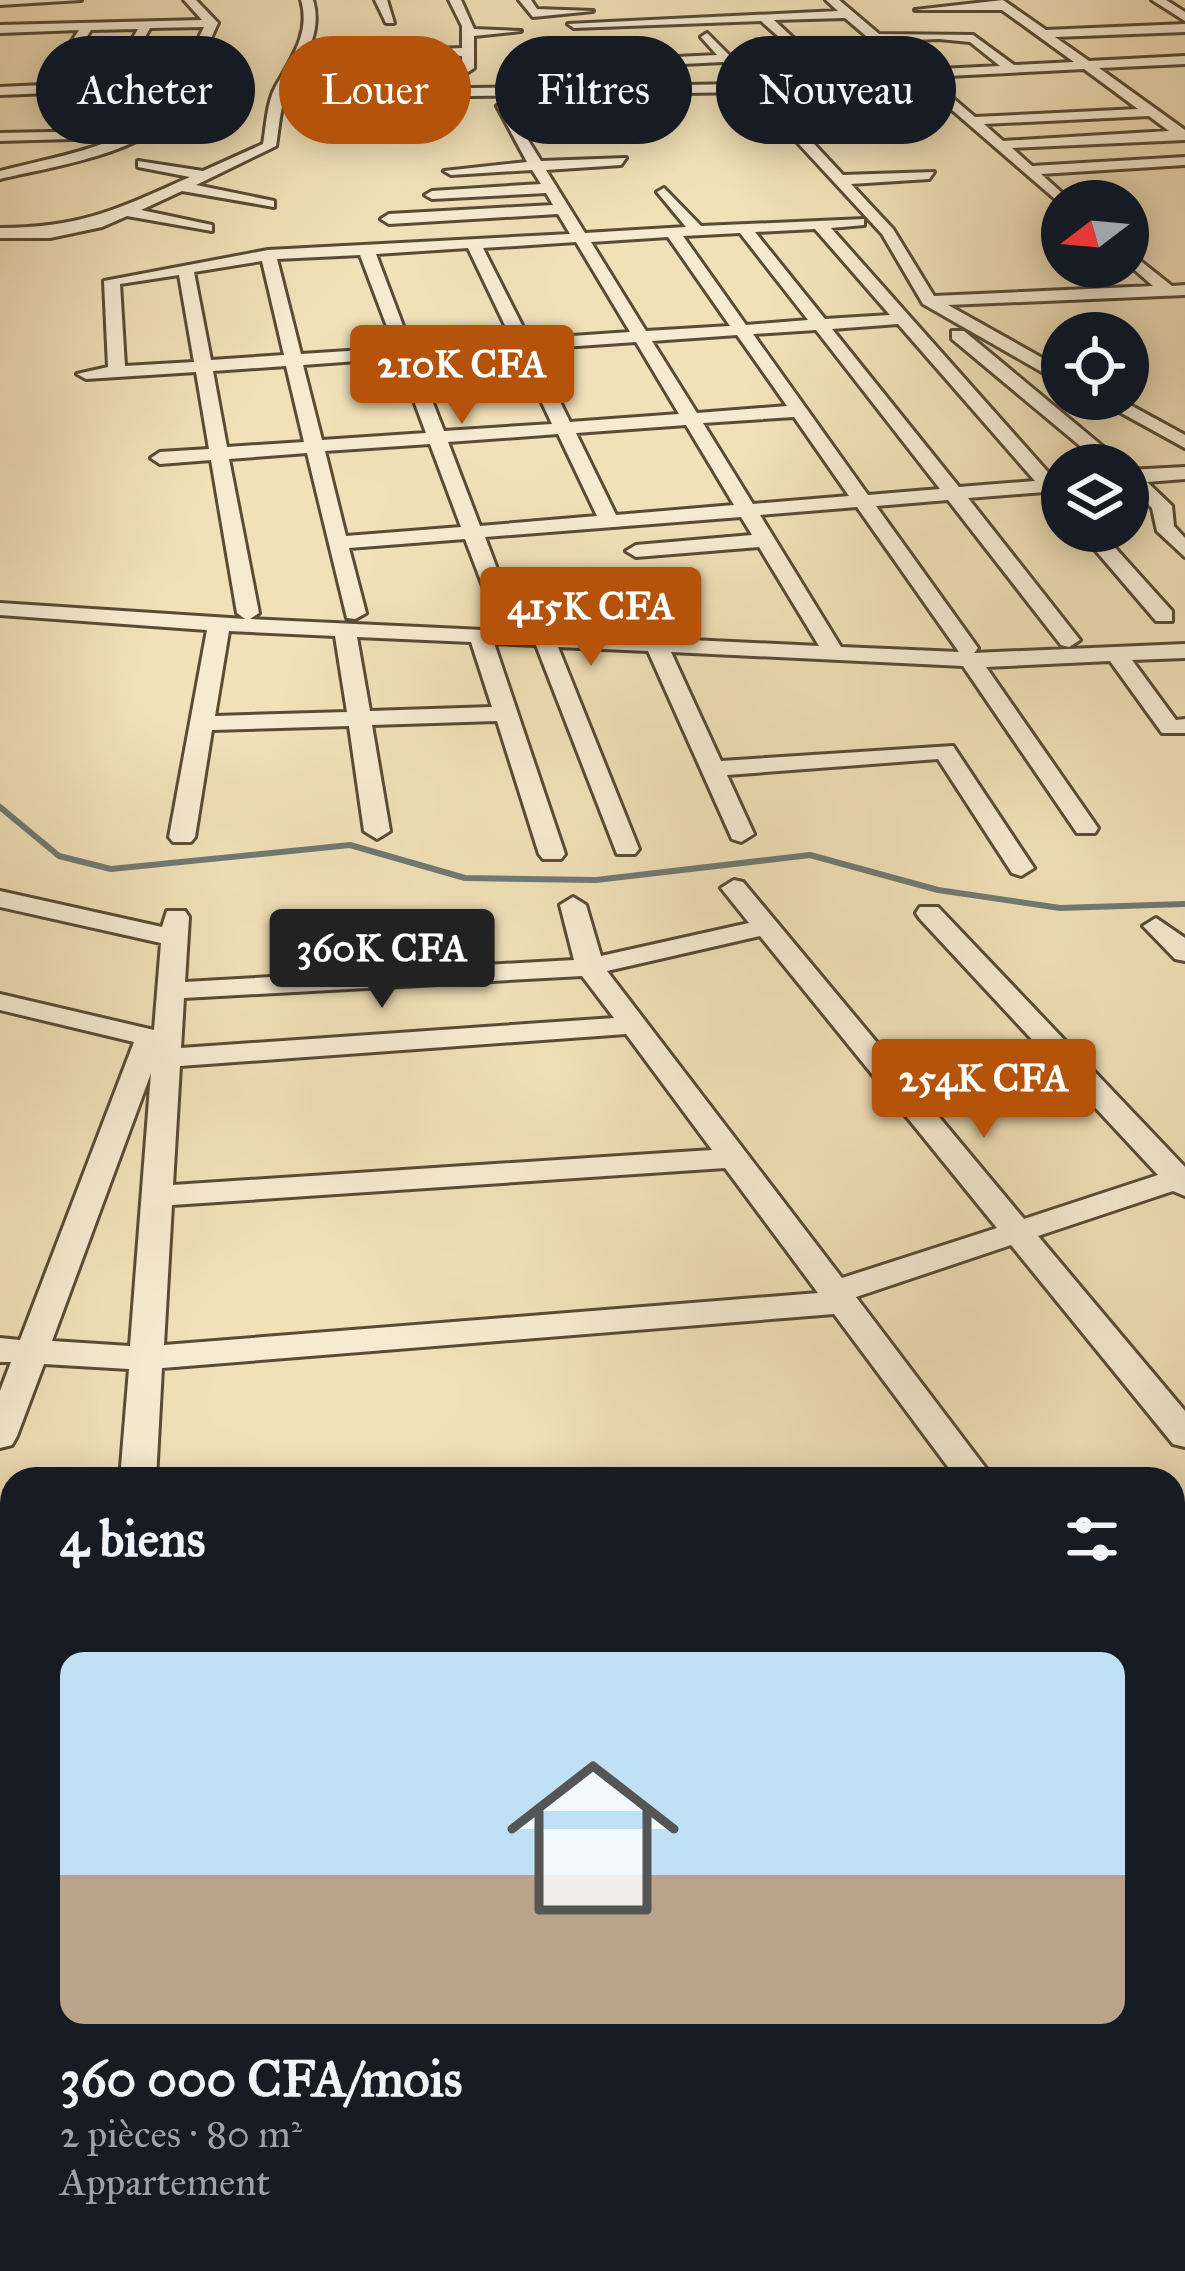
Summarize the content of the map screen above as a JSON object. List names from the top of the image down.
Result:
{
  "north": "left",
  "page": {
    "chip": [
      "Acheter",
      "Louer",
      "Filtres",
      "Nouveau"
    ],
    "price": [
      "210K CFA",
      "415K CFA",
      "360K CFA",
      "254K CFA"
    ],
    "heading": "4 biens",
    "list": [
      {
        "name": "360 000 CFA/mois",
        "note": "2 pièces · 80 m² · Appartement"
      }
    ]
  }
}
